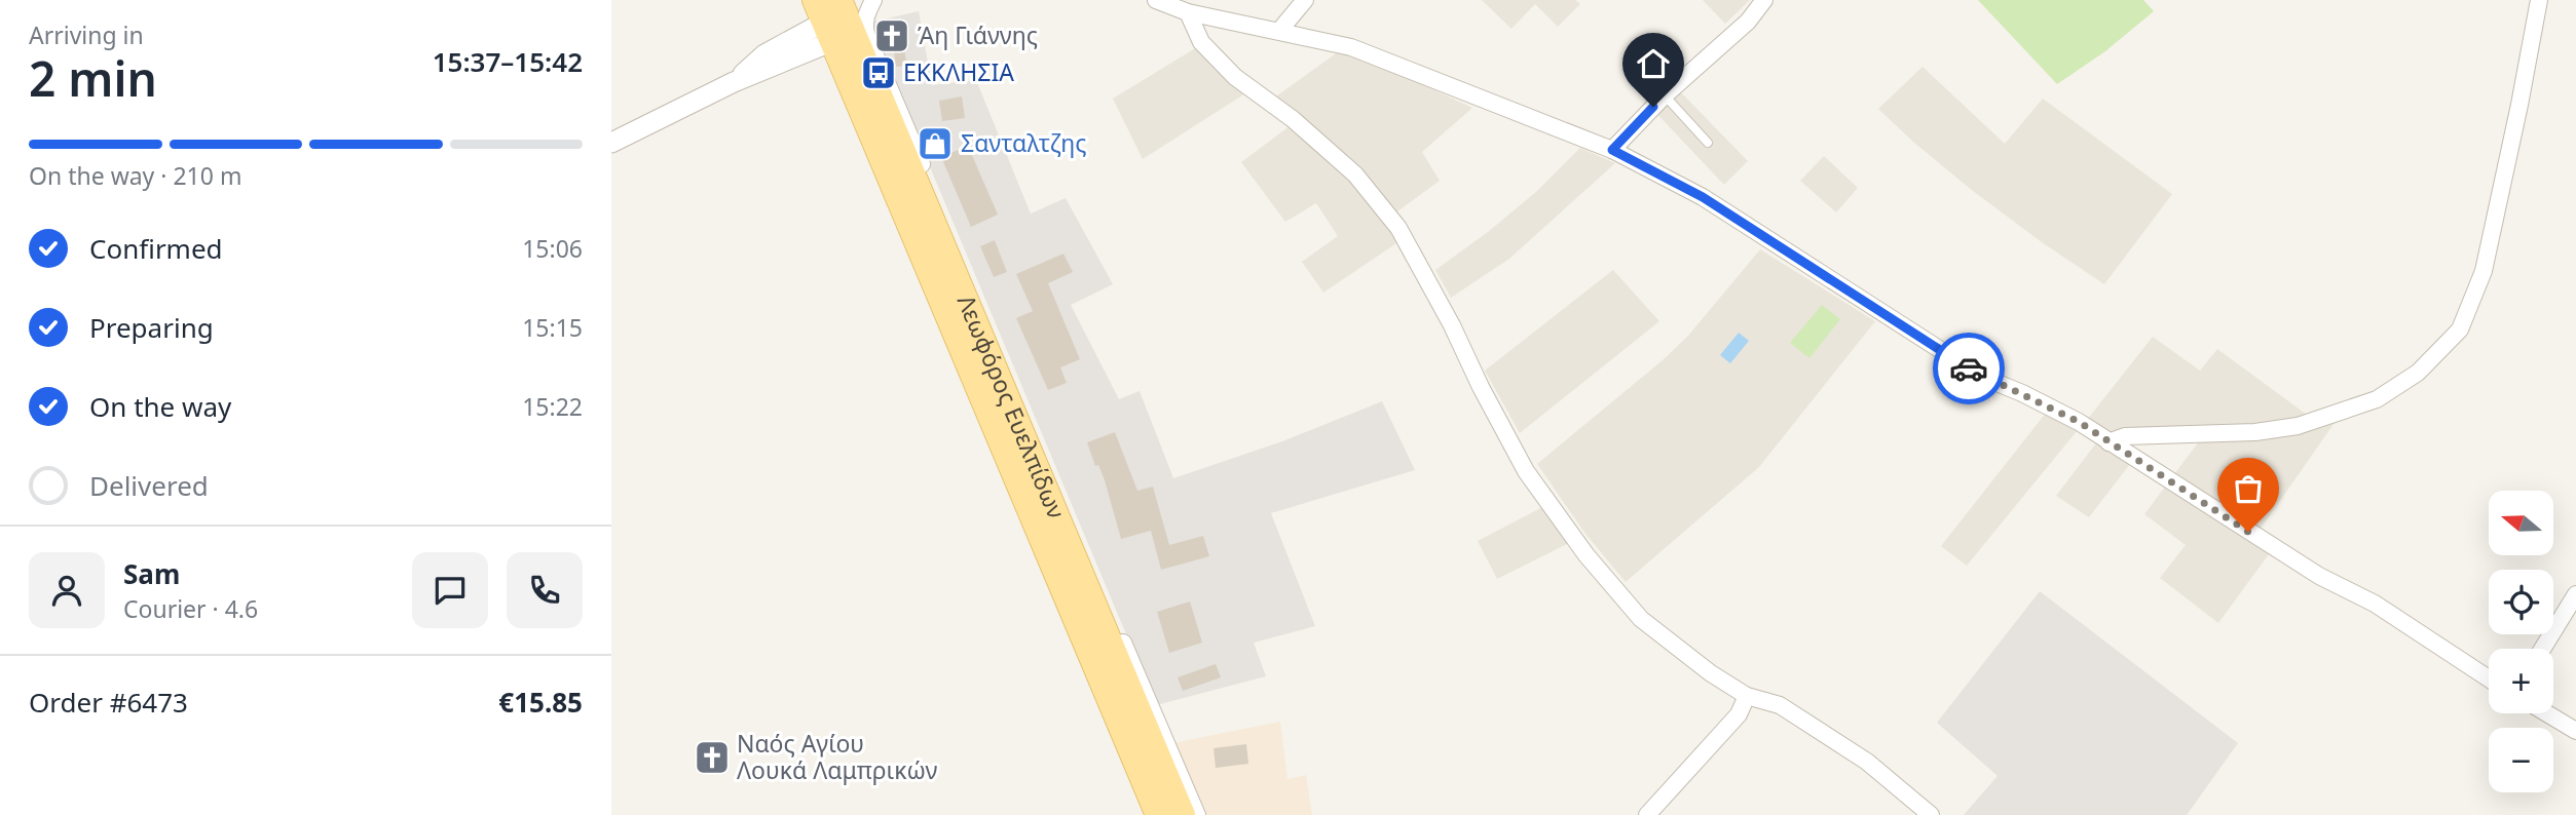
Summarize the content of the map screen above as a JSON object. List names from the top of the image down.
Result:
{
  "streets": {
    "main road": ["Λεωφόρος Ευελπίδων"]
  },
  "places": {
    "church": ["Άη Γιάννης", "Ναός Αγίου Λουκά Λαμπρικών"],
    "bus stop": ["ΕΚΚΛΗΣΙΑ"],
    "shop": ["Σανταλτζης"]
  },
  "north": "left",
  "page": {
    "heading": ["2 min", "Arriving in", "15:37–15:42"],
    "panel": [
      "Sam",
      "Courier · 4.6",
      "Order #6473",
      "€15.85"
    ],
    "bar": "On the way · 210 m",
    "list": [
      ["Confirmed", "15:06"],
      ["Preparing", "15:15"],
      ["On the way", "15:22"],
      "Delivered"
    ],
    "map_buttons": ["+", "−"]
  }
}
